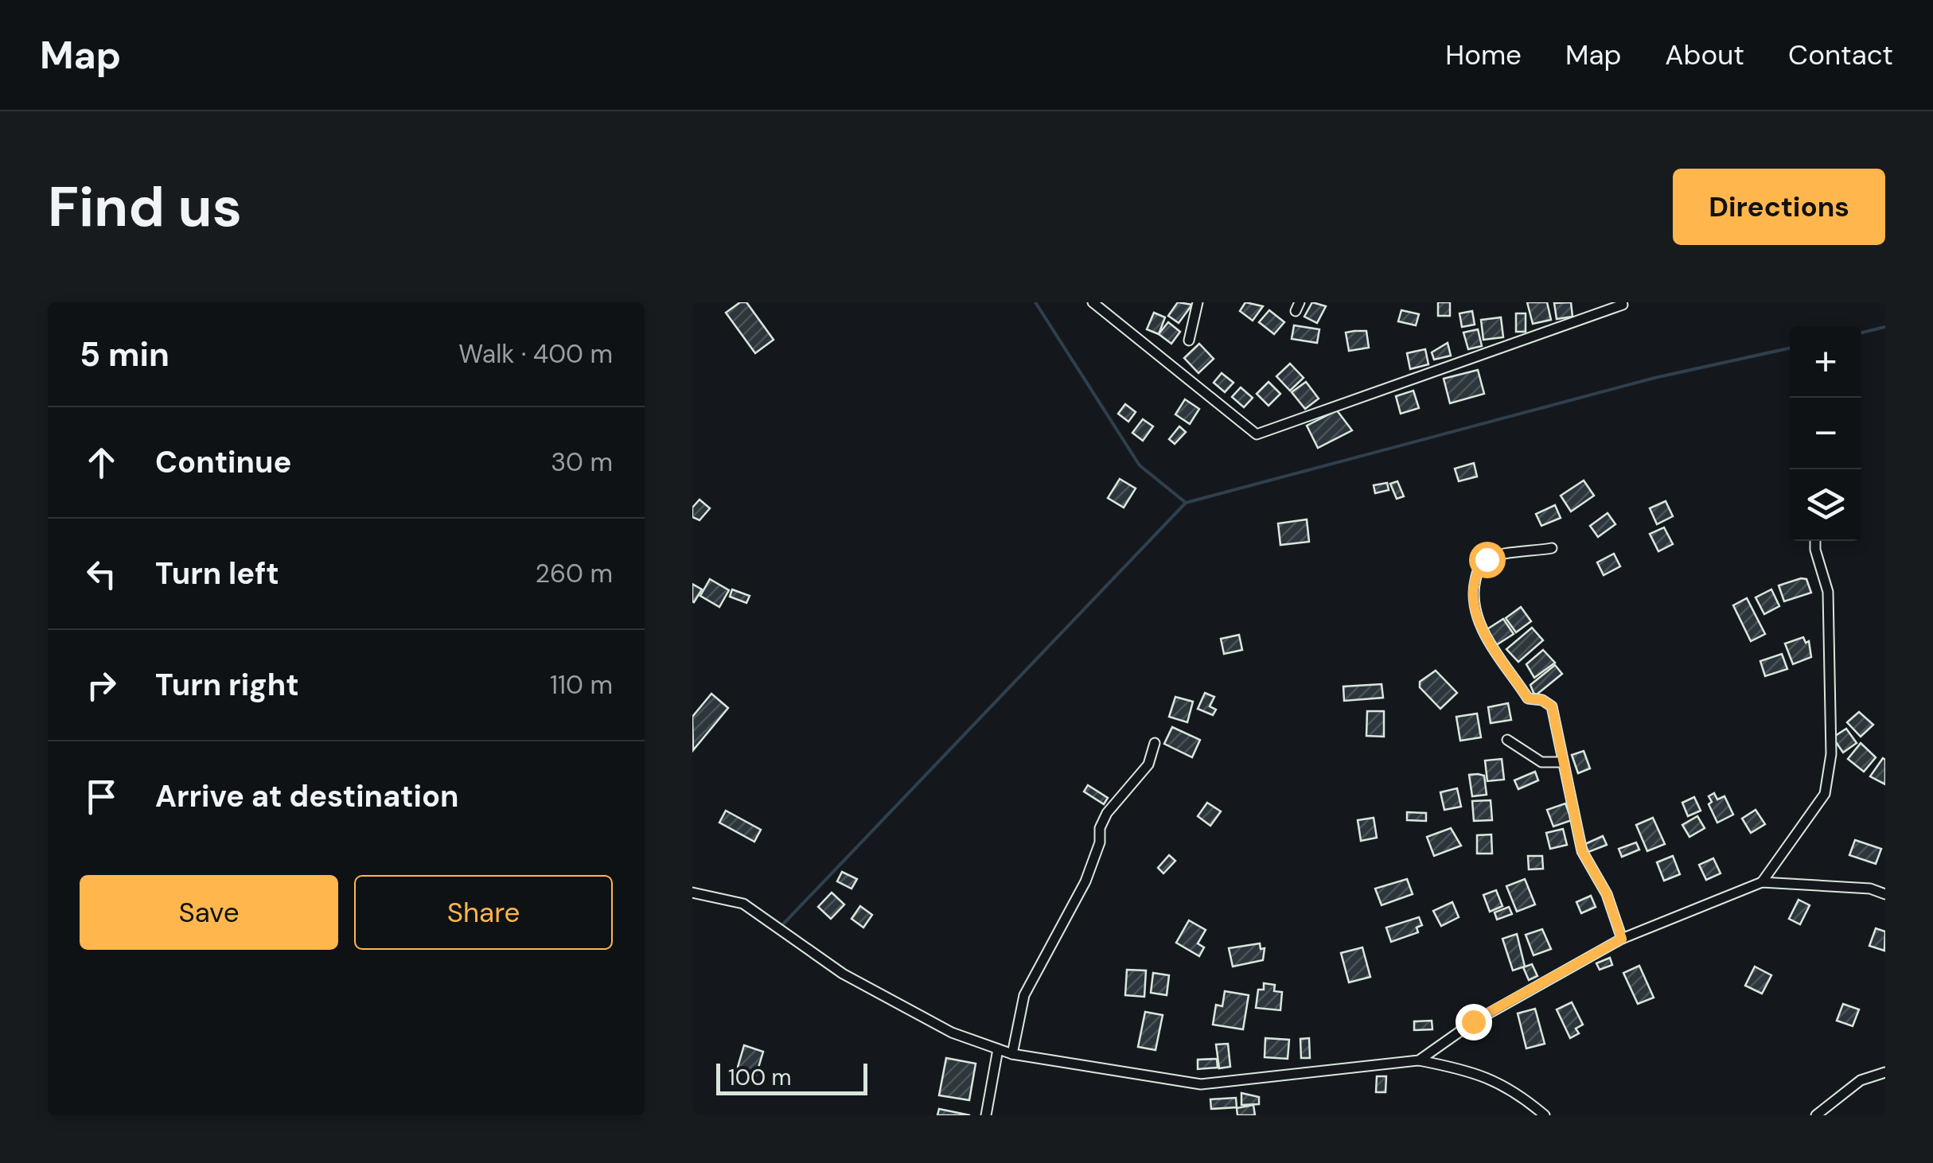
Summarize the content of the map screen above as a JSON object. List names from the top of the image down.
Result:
{
  "scale_bar": "100 m",
  "page": {
    "header": "Map",
    "nav": [
      "Home",
      "Map",
      "About",
      "Contact"
    ],
    "buttons": [
      "Directions",
      ["Save", "Share"]
    ],
    "title": "Find us",
    "heading": ["5 min", "Walk · 400 m"],
    "map_buttons": ["+", "−"],
    "list": [
      ["Continue", "30 m"],
      ["Turn left", "260 m"],
      ["Turn right", "110 m"],
      "Arrive at destination"
    ],
    "scale": "100 m"
  }
}
